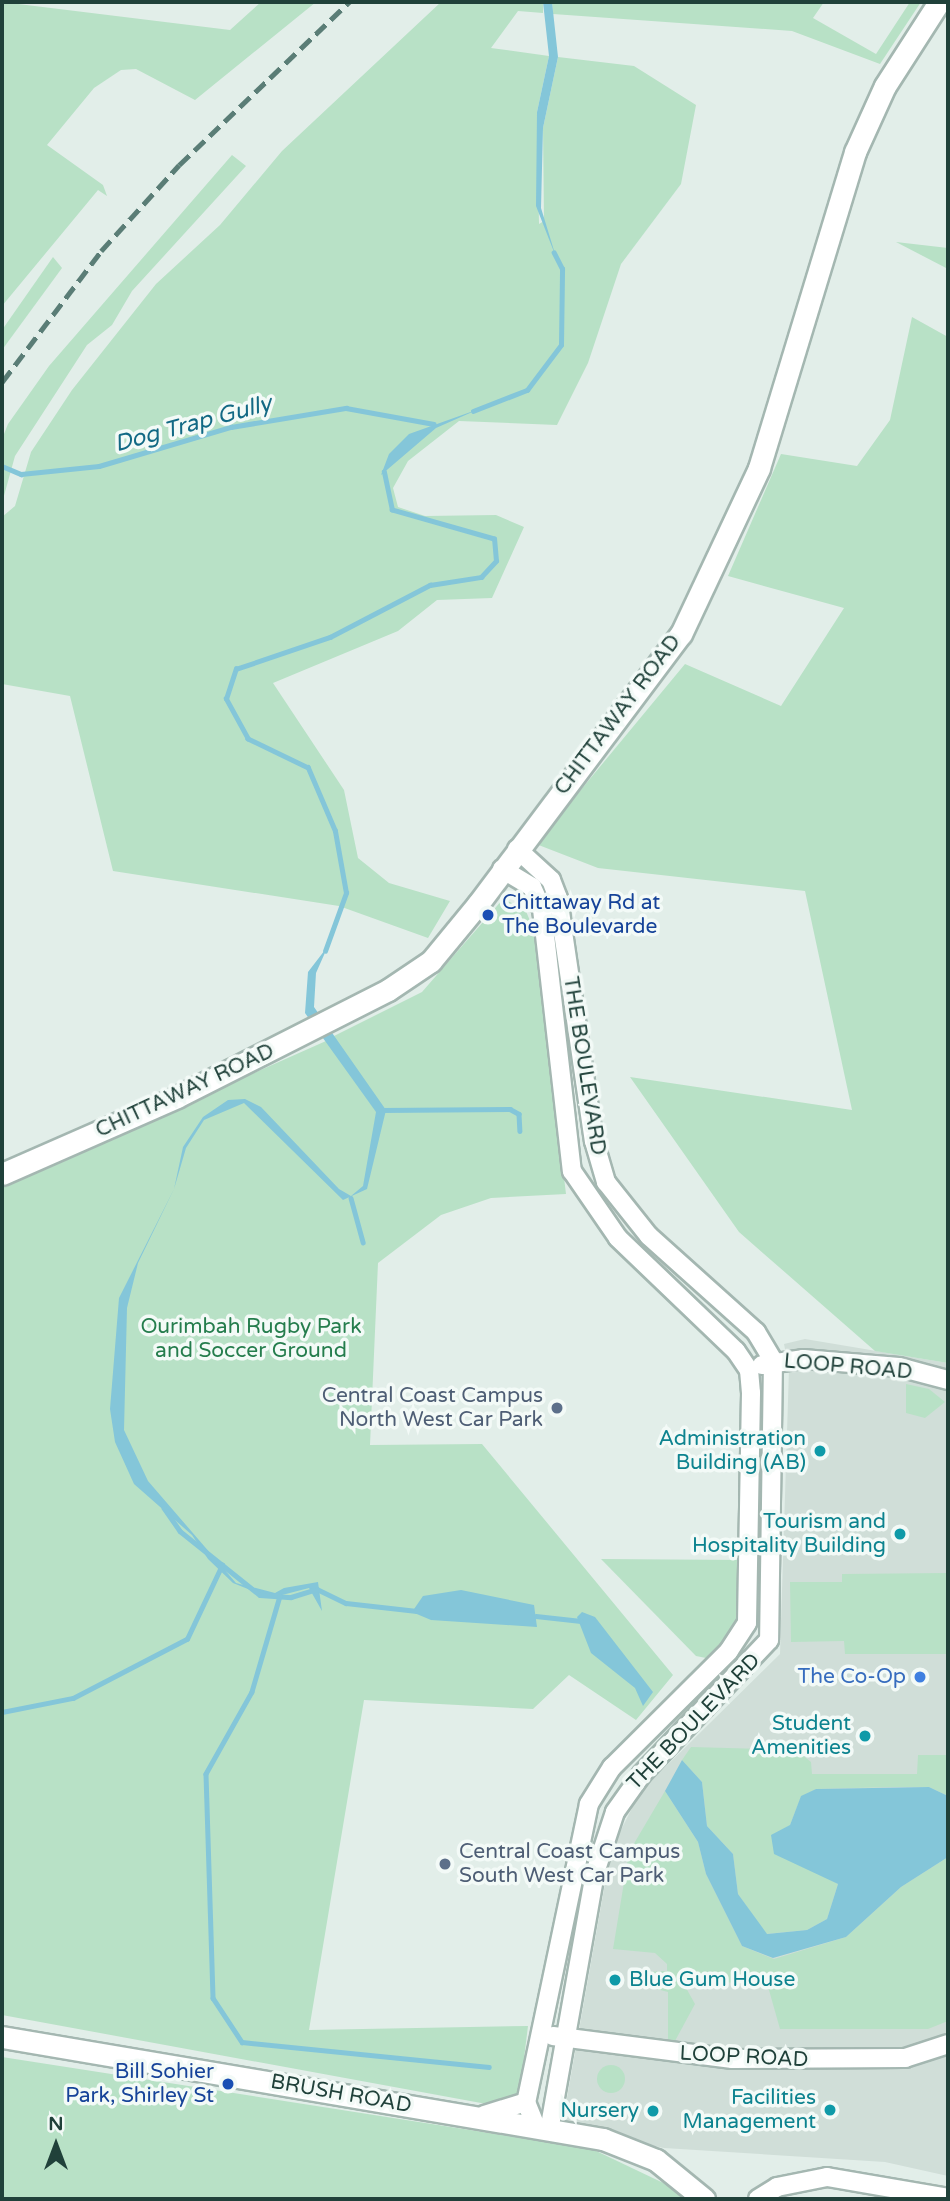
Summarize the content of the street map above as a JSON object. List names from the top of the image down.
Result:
{
  "streets": {
    "main road": ["CHITTAWAY ROAD", "BRUSH ROAD"],
    "street": ["THE BOULEVARD", "LOOP ROAD"]
  },
  "crossings": [
    ["CHITTAWAY ROAD", "THE BOULEVARD"],
    ["THE BOULEVARD", "LOOP ROAD"],
    ["THE BOULEVARD", "BRUSH ROAD"]
  ],
  "water": ["Dog Trap Gully"],
  "parks": ["Ourimbah Rugby Park and Soccer Ground"],
  "places": [
    "Chittaway Rd at The Boulevarde",
    "Central Coast Campus North West Car Park",
    "Administration Building (AB)",
    "Tourism and Hospitality Building",
    "The Co-Op",
    "Student Amenities",
    "Central Coast Campus South West Car Park",
    "Blue Gum House",
    "Bill Sohier Park, Shirley St",
    "Facilities Management",
    "Nursery"
  ],
  "north": "top"
}
